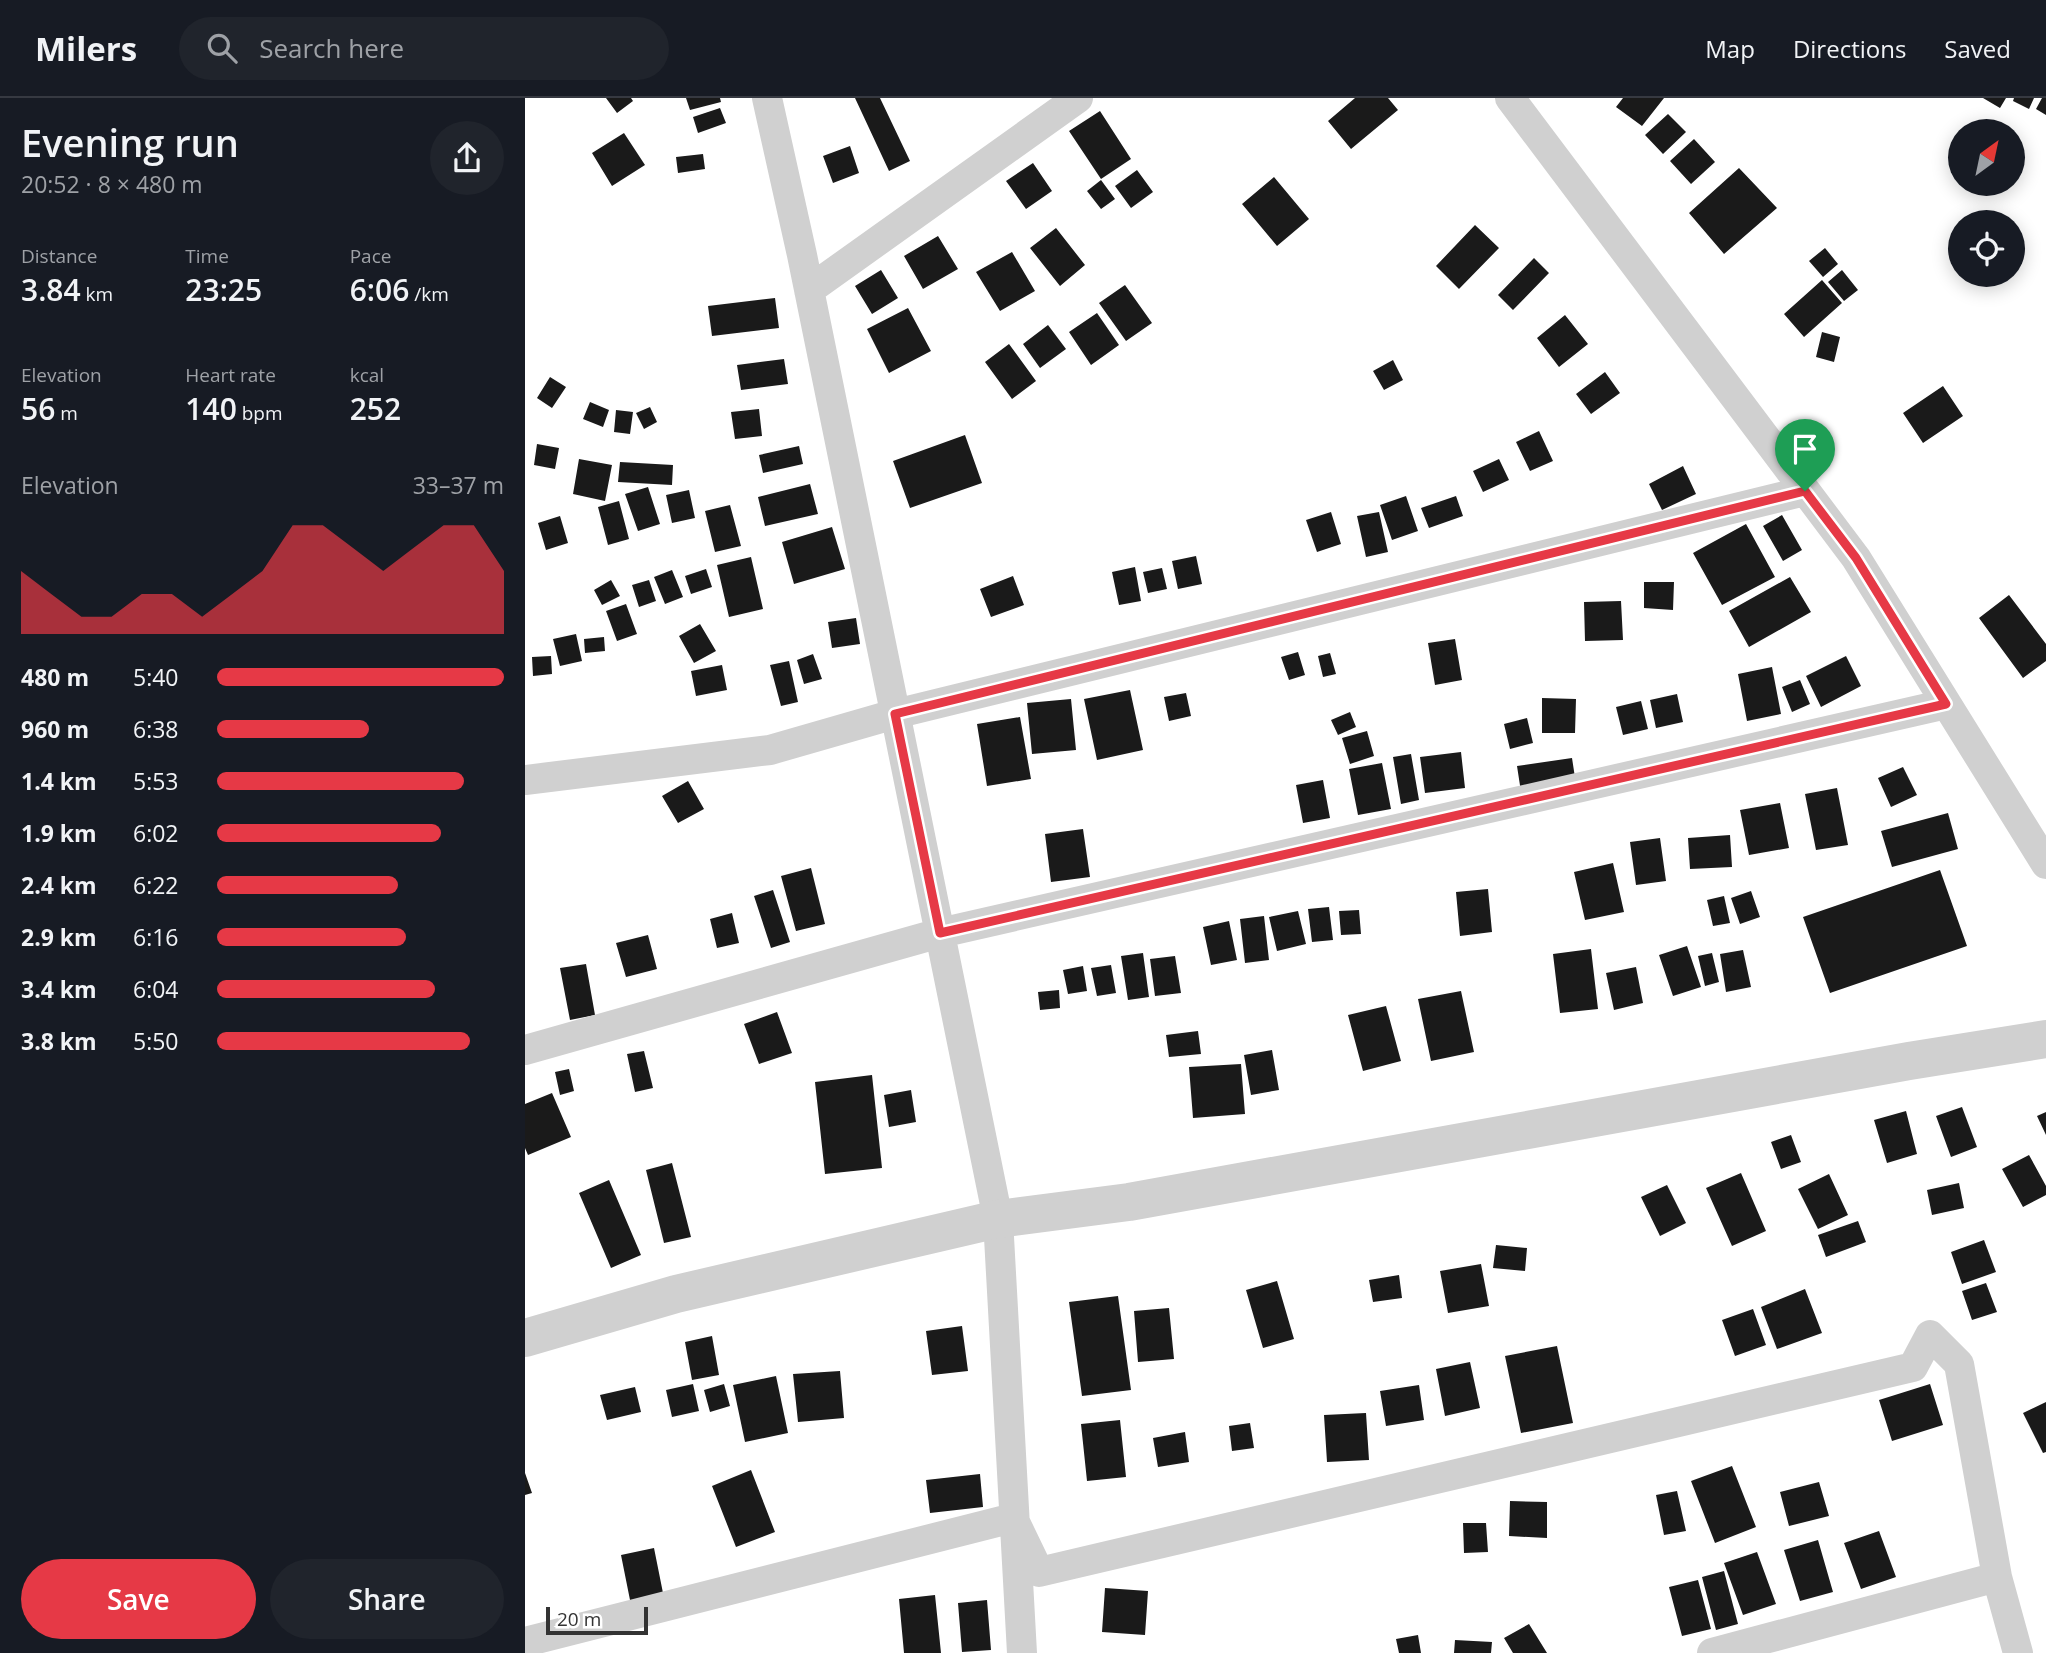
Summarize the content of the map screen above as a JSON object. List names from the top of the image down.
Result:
{
  "scale_bar": "20 m",
  "north": "top right",
  "page": {
    "header": "Milers",
    "search": "Search here",
    "nav": ["Map", "Directions", "Saved"],
    "heading": ["Evening run", "20:52 · 8 × 480 m"],
    "stats": [
      ["Distance", "3.84 km"],
      ["Time", "23:25"],
      ["Pace", "6:06 /km"],
      ["Elevation", "56 m"],
      ["Heart rate", "140 bpm"],
      ["kcal", "252"]
    ],
    "chart": ["Elevation", "33–37 m"],
    "list": [
      {
        "name": "480 m",
        "note": "5:40"
      },
      {
        "name": "960 m",
        "note": "6:38"
      },
      {
        "name": "1.4 km",
        "note": "5:53"
      },
      {
        "name": "1.9 km",
        "note": "6:02"
      },
      {
        "name": "2.4 km",
        "note": "6:22"
      },
      {
        "name": "2.9 km",
        "note": "6:16"
      },
      {
        "name": "3.4 km",
        "note": "6:04"
      },
      {
        "name": "3.8 km",
        "note": "5:50"
      }
    ],
    "buttons": ["Save", "Share"],
    "scale": "20 m"
  }
}
